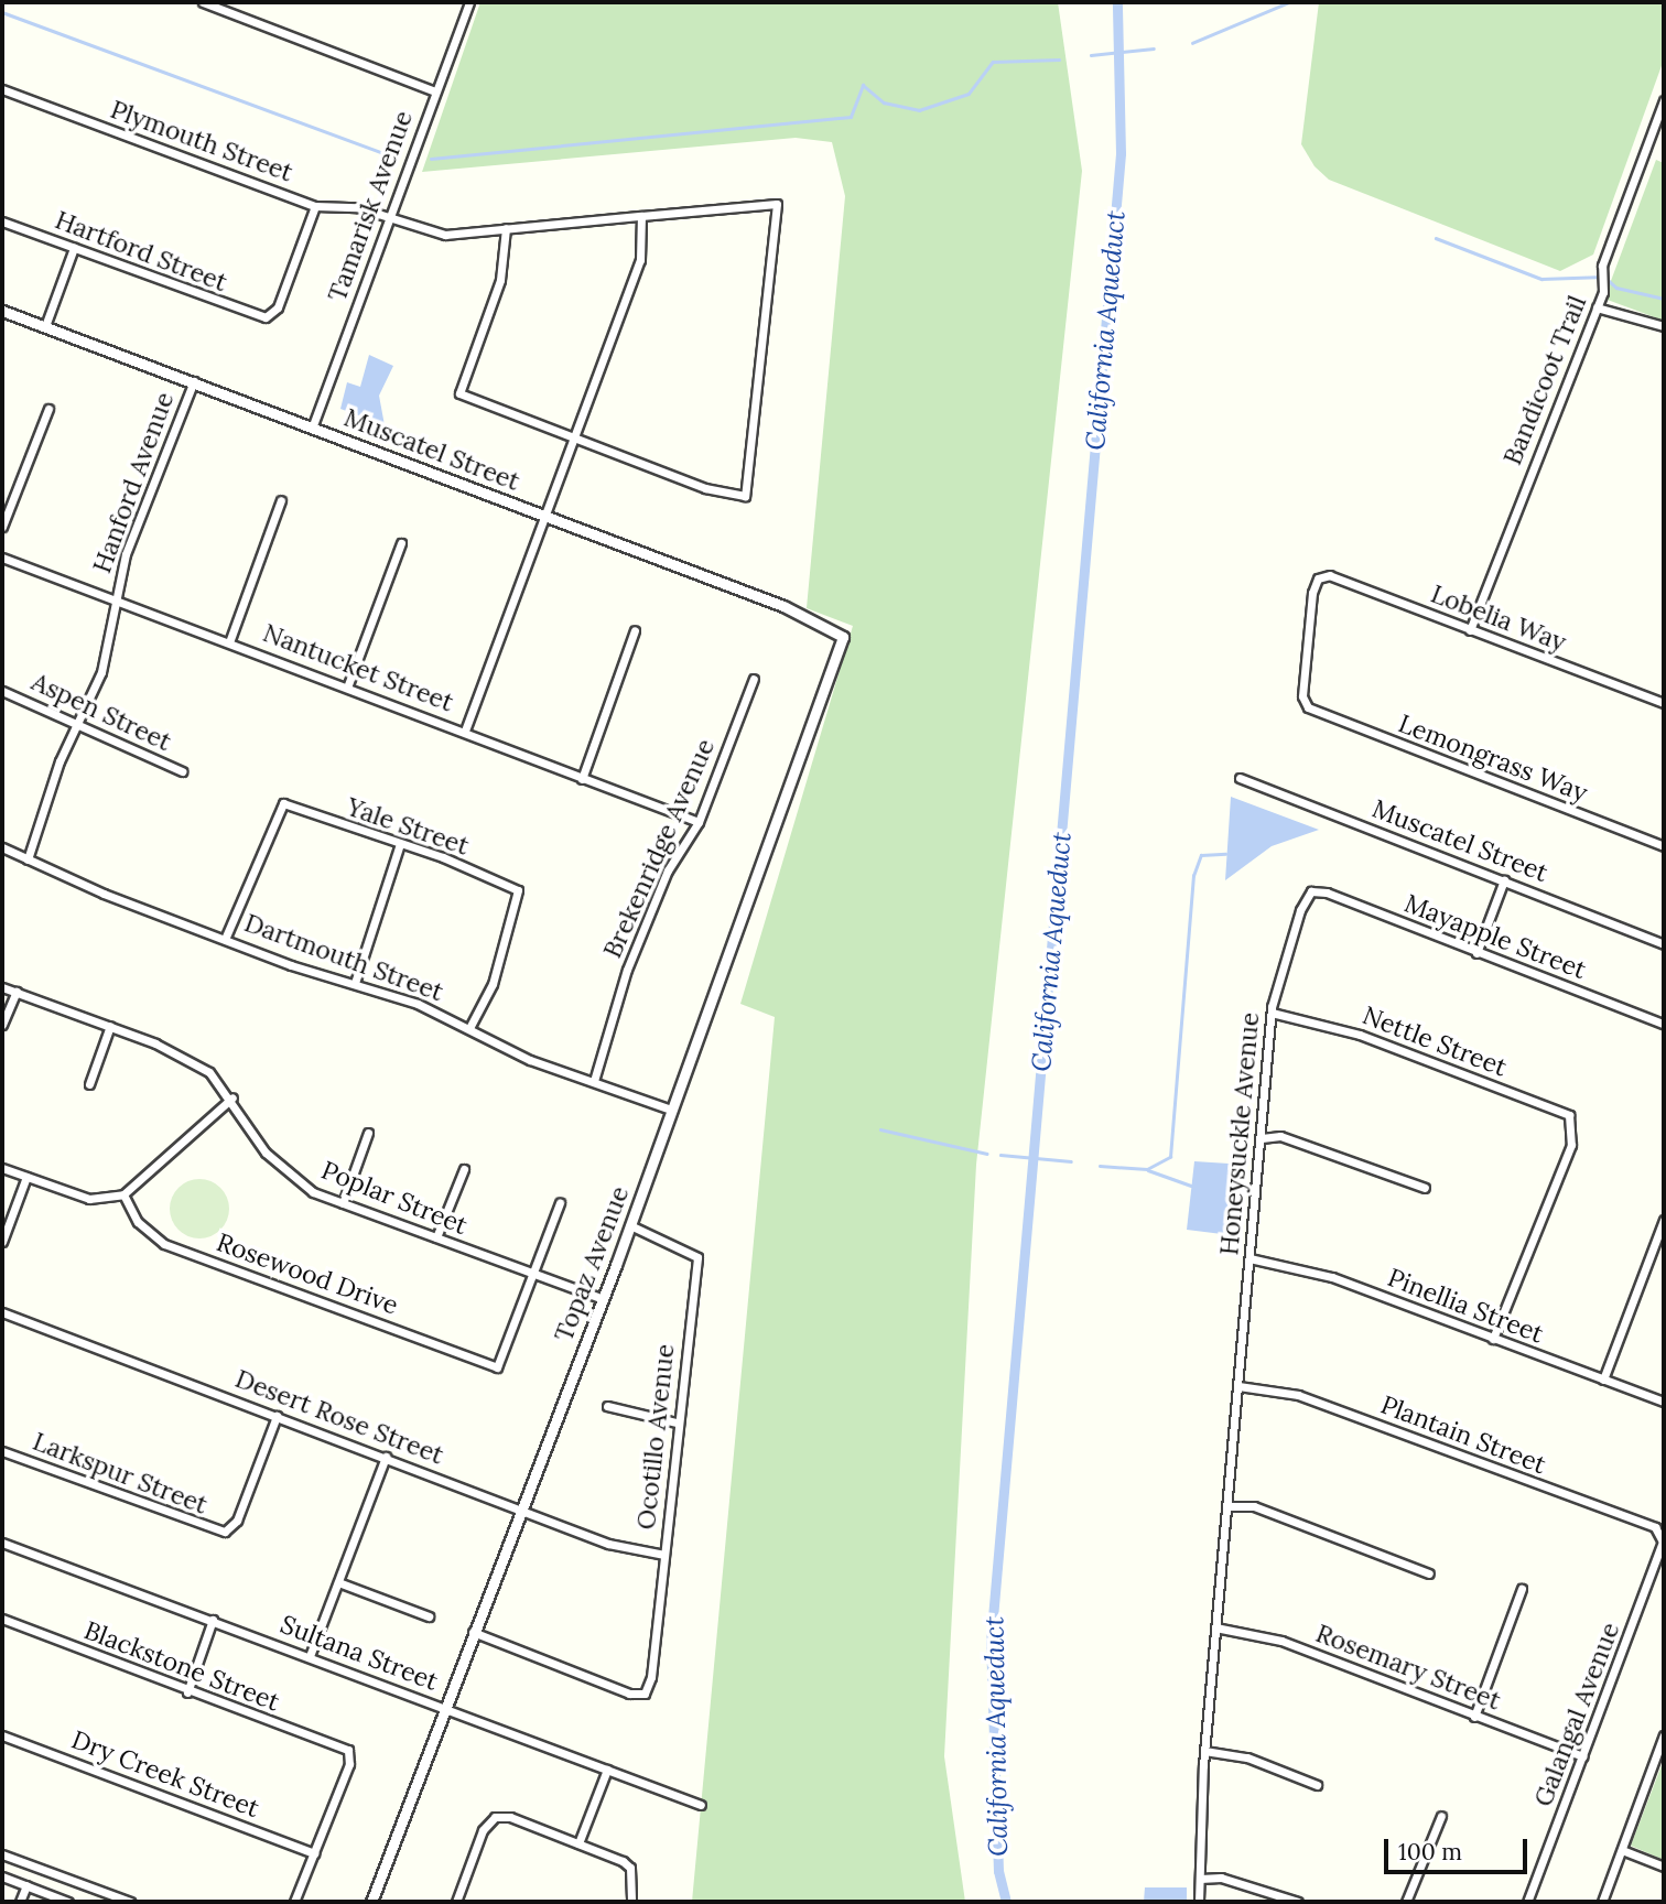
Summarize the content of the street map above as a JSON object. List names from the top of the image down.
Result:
{
  "streets": {
    "street": [
      "Plymouth Street",
      "Tamarisk Avenue",
      "Hartford Street",
      "Bandicoot Trail",
      "Muscatel Street",
      "Hanford Avenue",
      "Lobelia Way",
      "Nantucket Street",
      "Aspen Street",
      "Lemongrass Way",
      "Yale Street",
      "Brekenridge Avenue",
      "Mayapple Street",
      "Dartmouth Street",
      "Nettle Street",
      "Honeysuckle Avenue",
      "Poplar Street",
      "Topaz Avenue",
      "Rosewood Drive",
      "Pinellia Street",
      "Desert Rose Street",
      "Plantain Street",
      "Ocotillo Avenue",
      "Larkspur Street",
      "Sultana Street",
      "Blackstone Street",
      "Rosemary Street",
      "Galangal Avenue",
      "Dry Creek Street"
    ]
  },
  "crossings": [
    ["Plymouth Street", "Tamarisk Avenue"],
    ["Plymouth Street", "Hartford Street"],
    ["Tamarisk Avenue", "Muscatel Street"],
    ["Bandicoot Trail", "Lobelia Way"],
    ["Muscatel Street", "Hanford Avenue"],
    ["Muscatel Street", "Topaz Avenue"],
    ["Hanford Avenue", "Nantucket Street"],
    ["Hanford Avenue", "Aspen Street"],
    ["Hanford Avenue", "Dartmouth Street"],
    ["Lobelia Way", "Lemongrass Way"],
    ["Nantucket Street", "Brekenridge Avenue"],
    ["Yale Street", "Dartmouth Street"],
    ["Brekenridge Avenue", "Dartmouth Street"],
    ["Mayapple Street", "Honeysuckle Avenue"],
    ["Dartmouth Street", "Topaz Avenue"],
    ["Nettle Street", "Honeysuckle Avenue"],
    ["Nettle Street", "Pinellia Street"],
    ["Honeysuckle Avenue", "Pinellia Street"],
    ["Honeysuckle Avenue", "Plantain Street"],
    ["Honeysuckle Avenue", "Rosemary Street"],
    ["Poplar Street", "Topaz Avenue"],
    ["Poplar Street", "Rosewood Drive"],
    ["Topaz Avenue", "Desert Rose Street"],
    ["Topaz Avenue", "Ocotillo Avenue"],
    ["Topaz Avenue", "Sultana Street"],
    ["Desert Rose Street", "Ocotillo Avenue"],
    ["Desert Rose Street", "Larkspur Street"],
    ["Plantain Street", "Galangal Avenue"],
    ["Blackstone Street", "Dry Creek Street"],
    ["Rosemary Street", "Galangal Avenue"]
  ],
  "water": ["California Aqueduct"],
  "scale_bar": "100 m"
}
